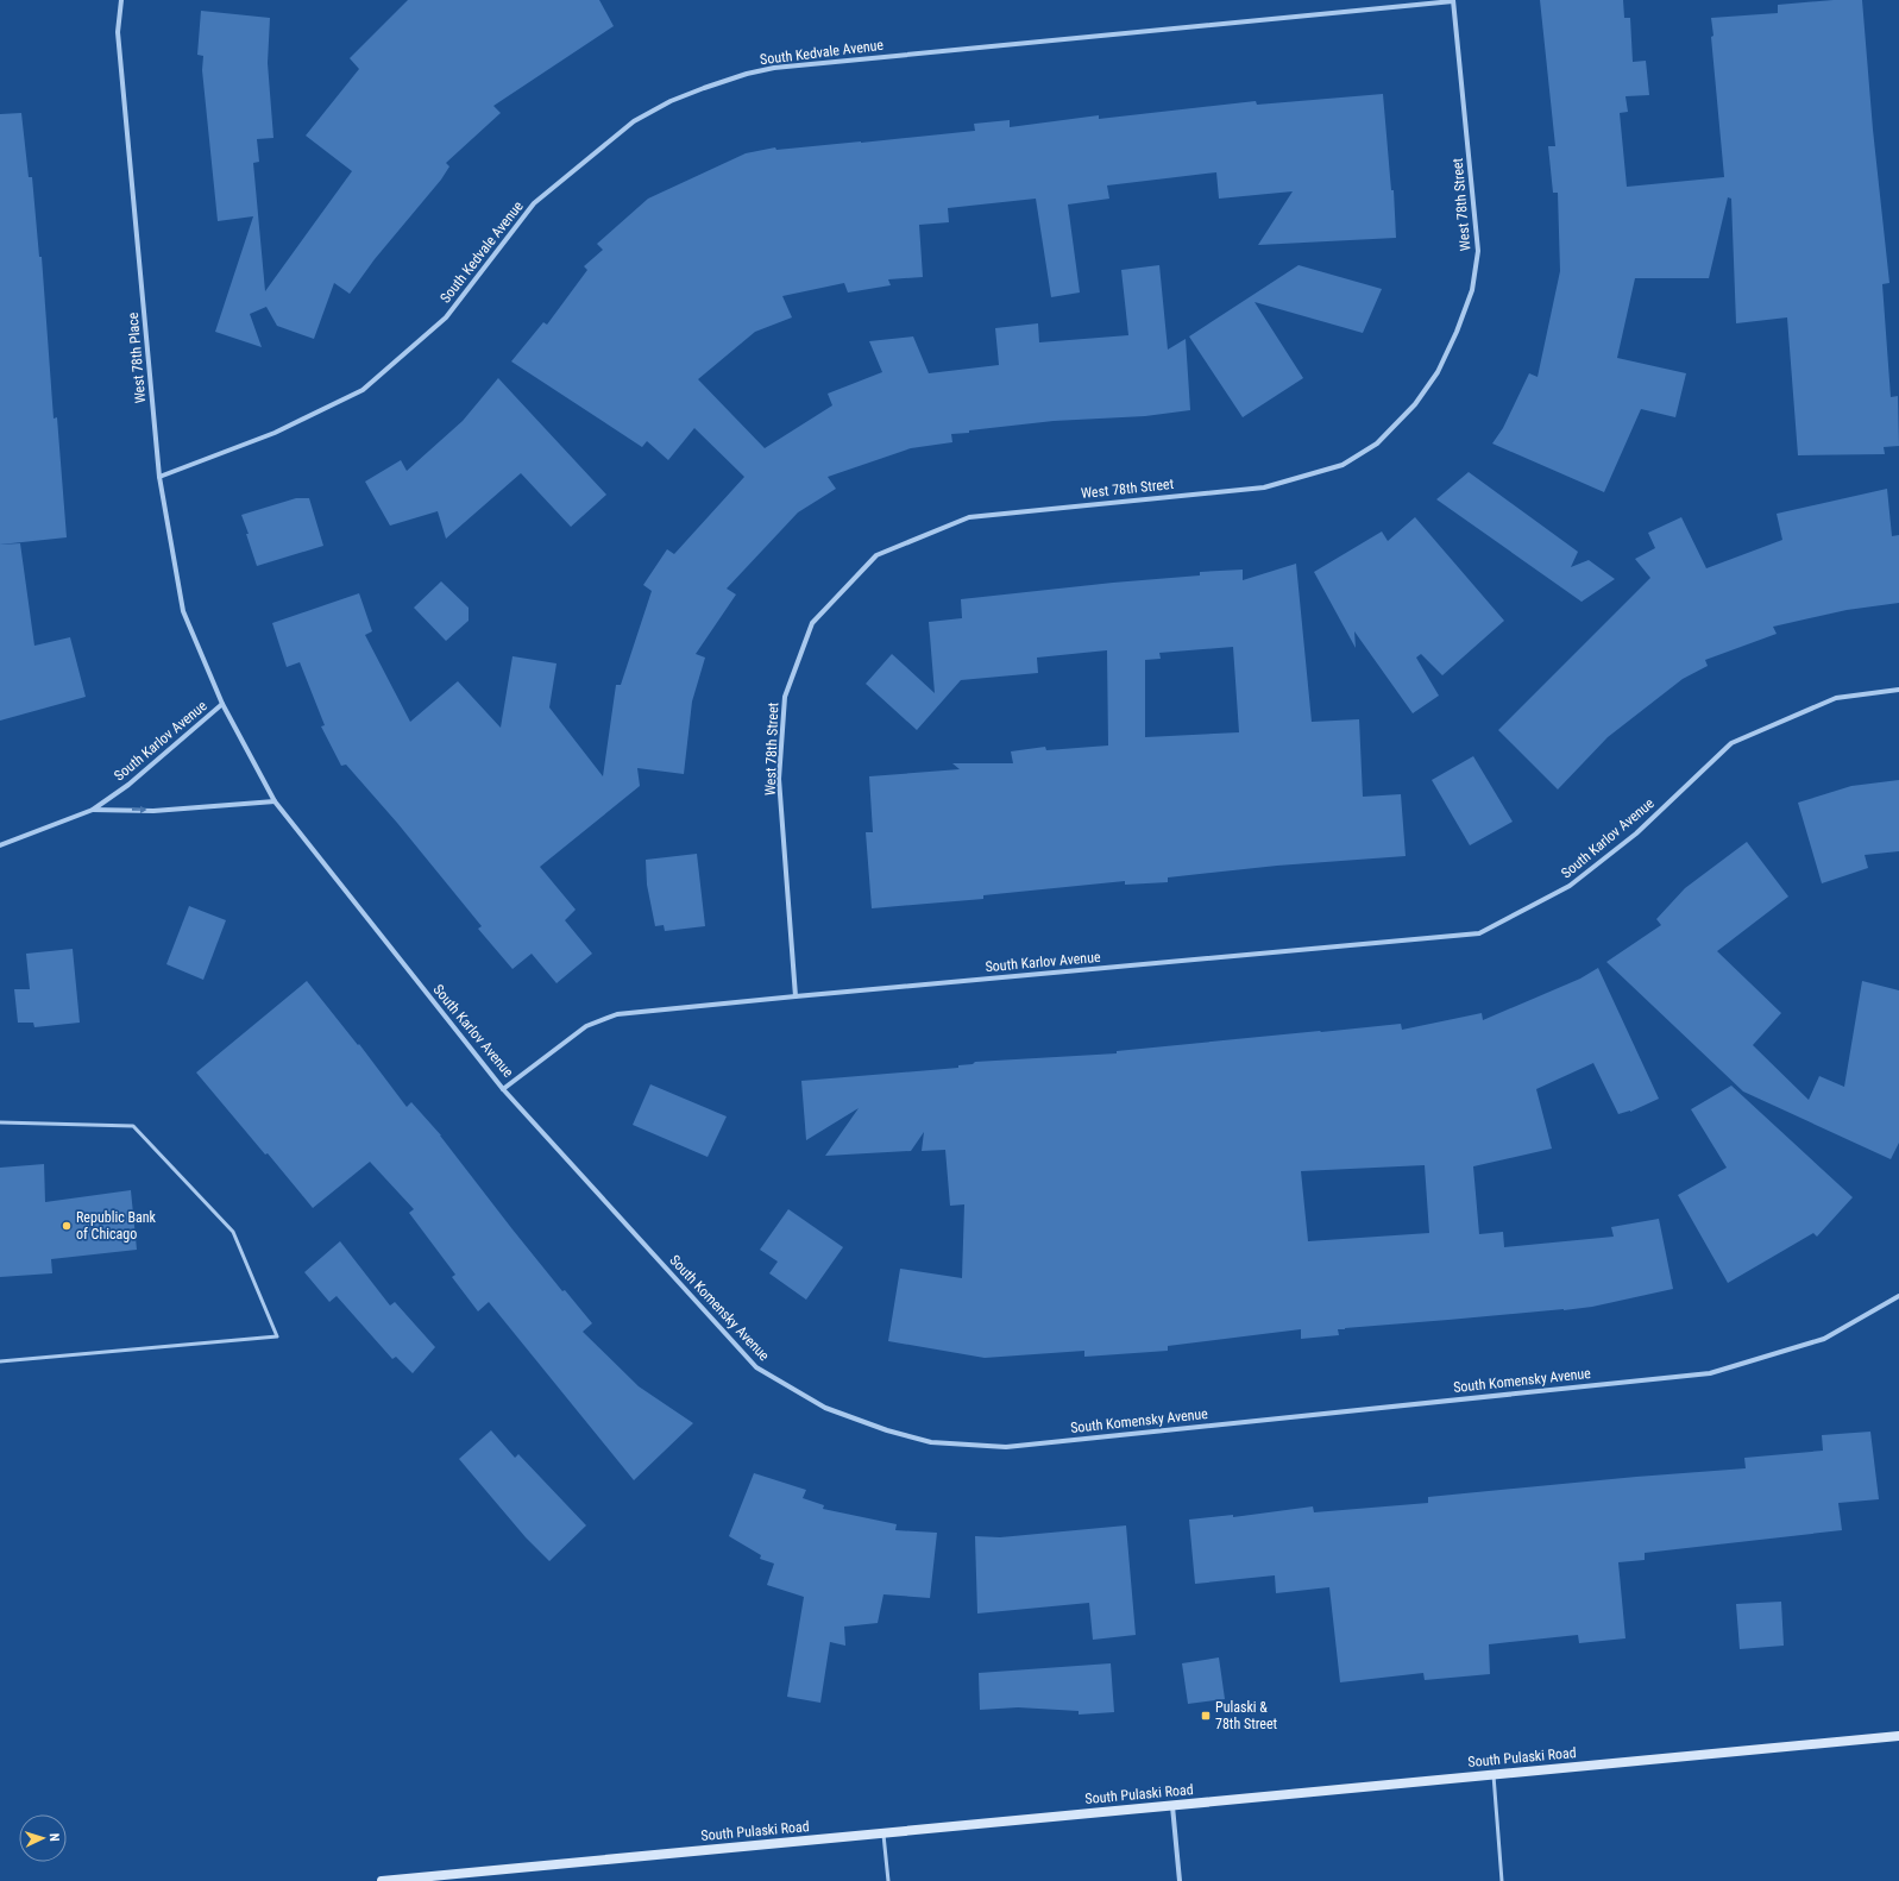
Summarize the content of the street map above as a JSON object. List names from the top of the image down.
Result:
{
  "streets": {
    "main road": ["South Pulaski Road"],
    "street": [
      "South Kedvale Avenue",
      "West 78th Street",
      "West 78th Place",
      "South Karlov Avenue",
      "South Komensky Avenue"
    ]
  },
  "crossings": [
    ["South Kedvale Avenue", "West 78th Street"],
    ["South Kedvale Avenue", "West 78th Place"],
    ["West 78th Street", "South Karlov Avenue"],
    ["West 78th Place", "South Karlov Avenue"],
    ["South Karlov Avenue", "South Komensky Avenue"]
  ],
  "places": {
    "other": ["Republic Bank of Chicago"],
    "transit": ["Pulaski & 78th Street"]
  },
  "north": "right"
}
